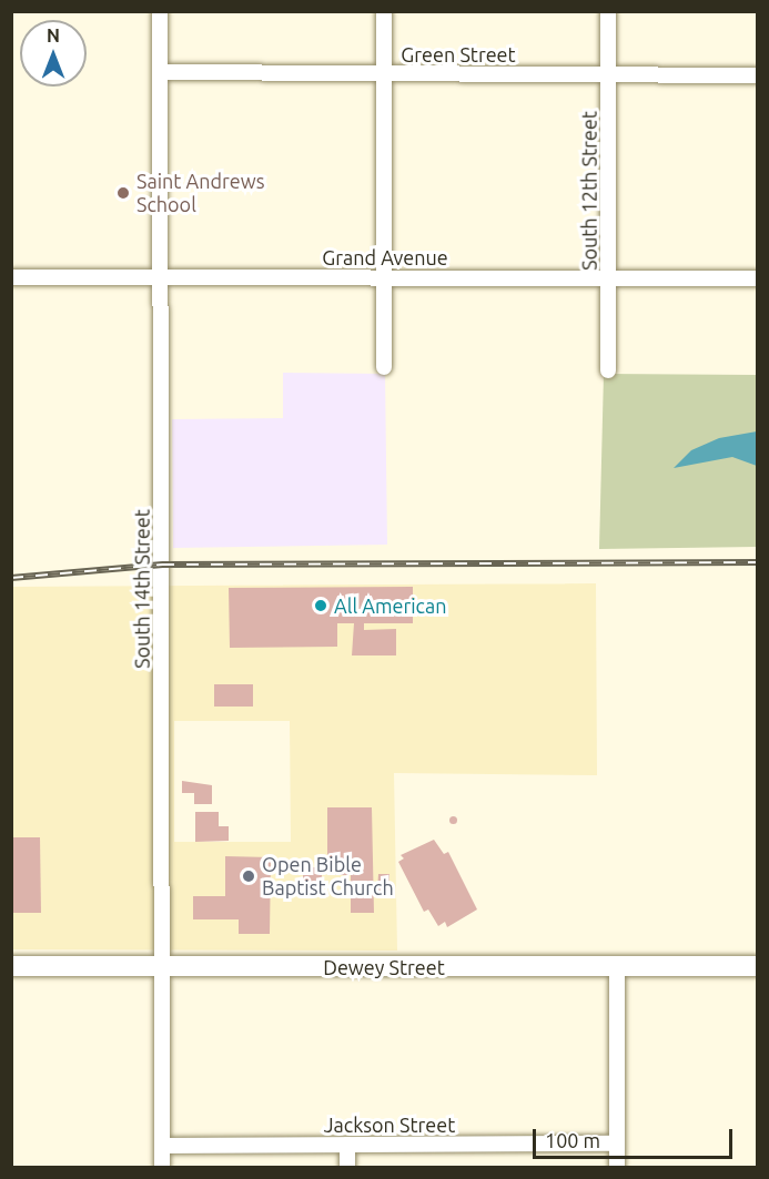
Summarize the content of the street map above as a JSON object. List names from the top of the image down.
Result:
{
  "streets": {
    "street": [
      "Green Street",
      "South 12th Street",
      "Grand Avenue",
      "South 14th Street",
      "Dewey Street",
      "Jackson Street"
    ]
  },
  "crossings": [
    ["Green Street", "South 12th Street"],
    ["Green Street", "South 14th Street"],
    ["South 12th Street", "Grand Avenue"],
    ["Grand Avenue", "South 14th Street"],
    ["South 14th Street", "Dewey Street"],
    ["South 14th Street", "Jackson Street"]
  ],
  "places": ["Saint Andrews School", "All American", "Open Bible Baptist Church"],
  "scale_bar": "100 m",
  "north": "top"
}
